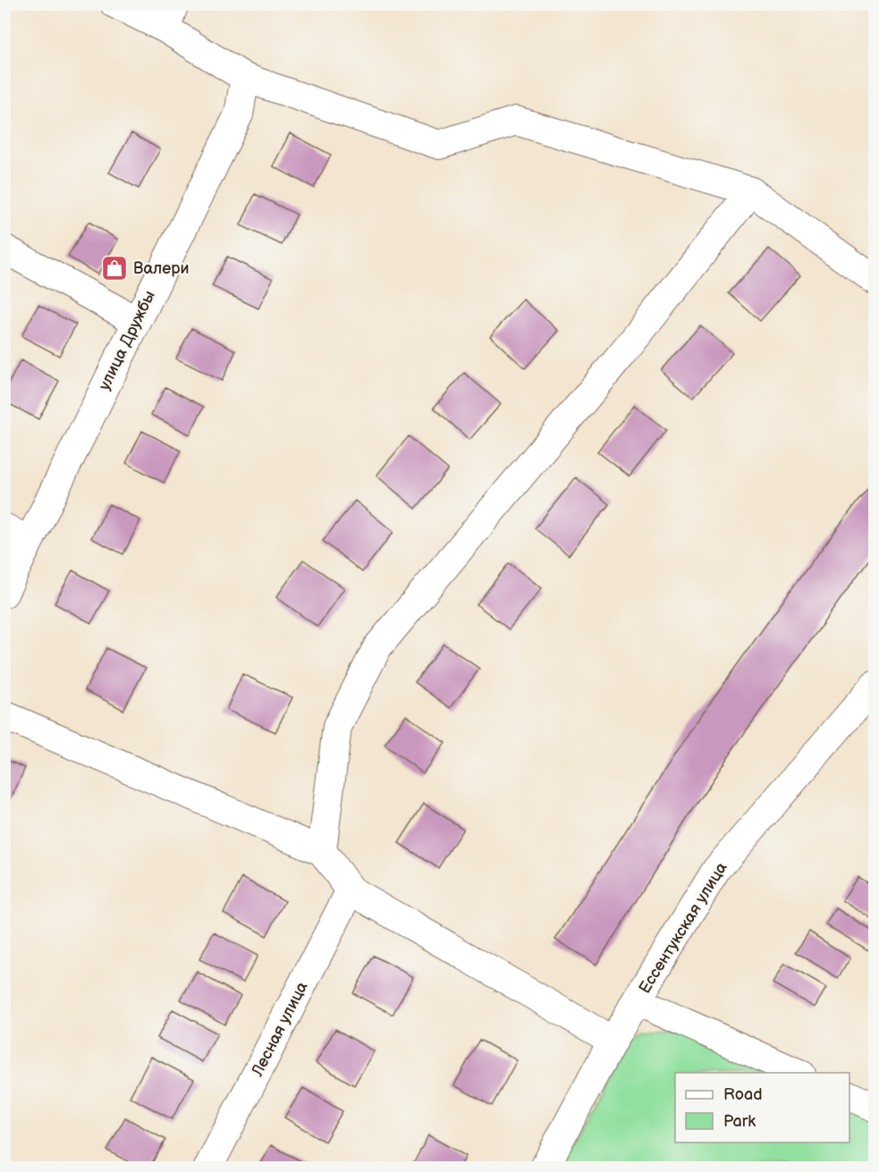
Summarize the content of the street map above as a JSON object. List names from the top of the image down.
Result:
{
  "streets": {
    "street": ["улица Дружбы", "Ессентукская улица", "Лесная улица"]
  },
  "places": {
    "shop": ["Валери"]
  },
  "legend": ["Road", "Park"]
}
